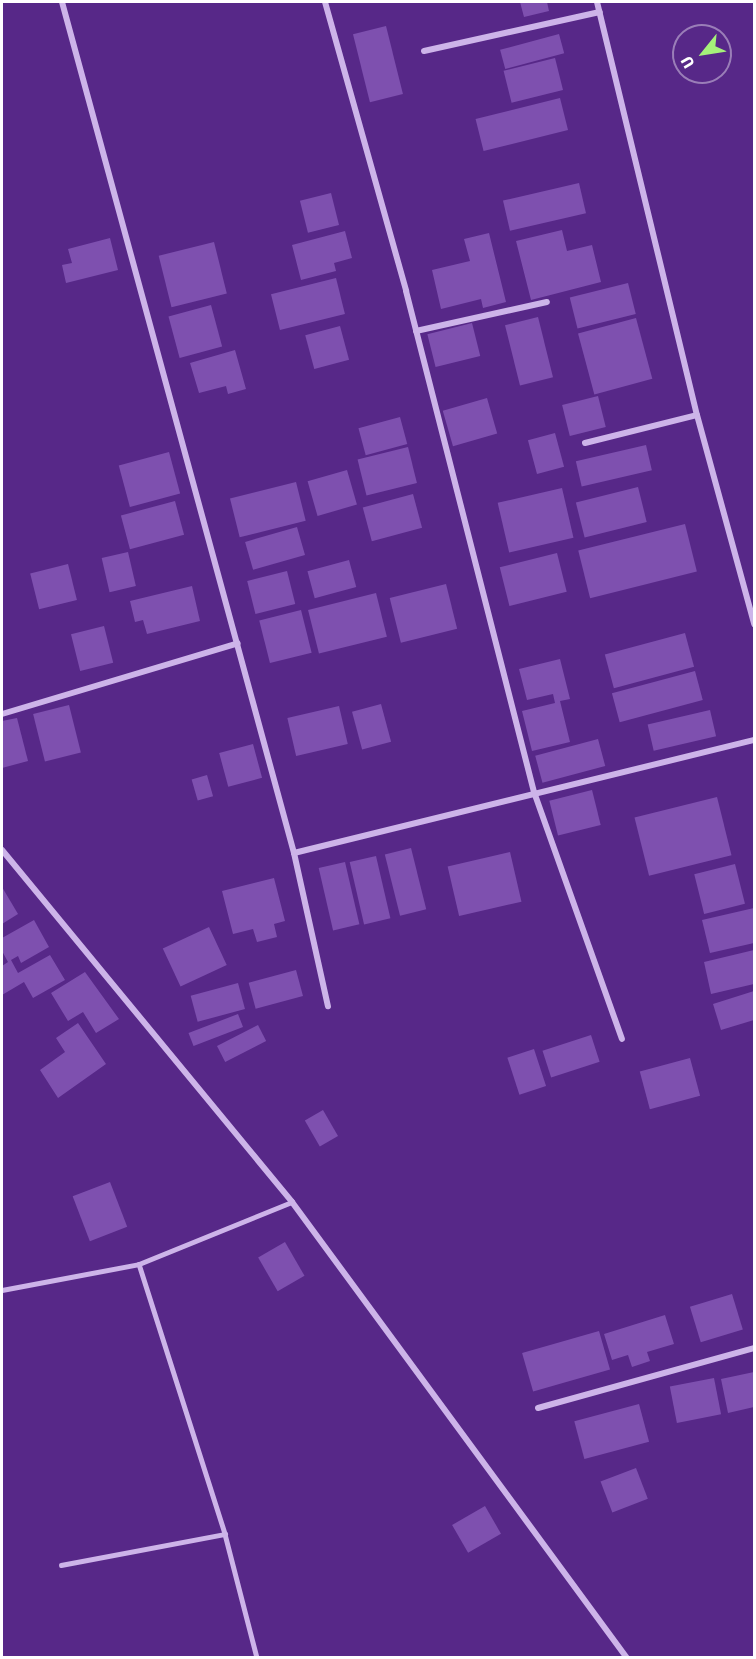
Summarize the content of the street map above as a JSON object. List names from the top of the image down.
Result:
{
  "north": "bottom left"
}
